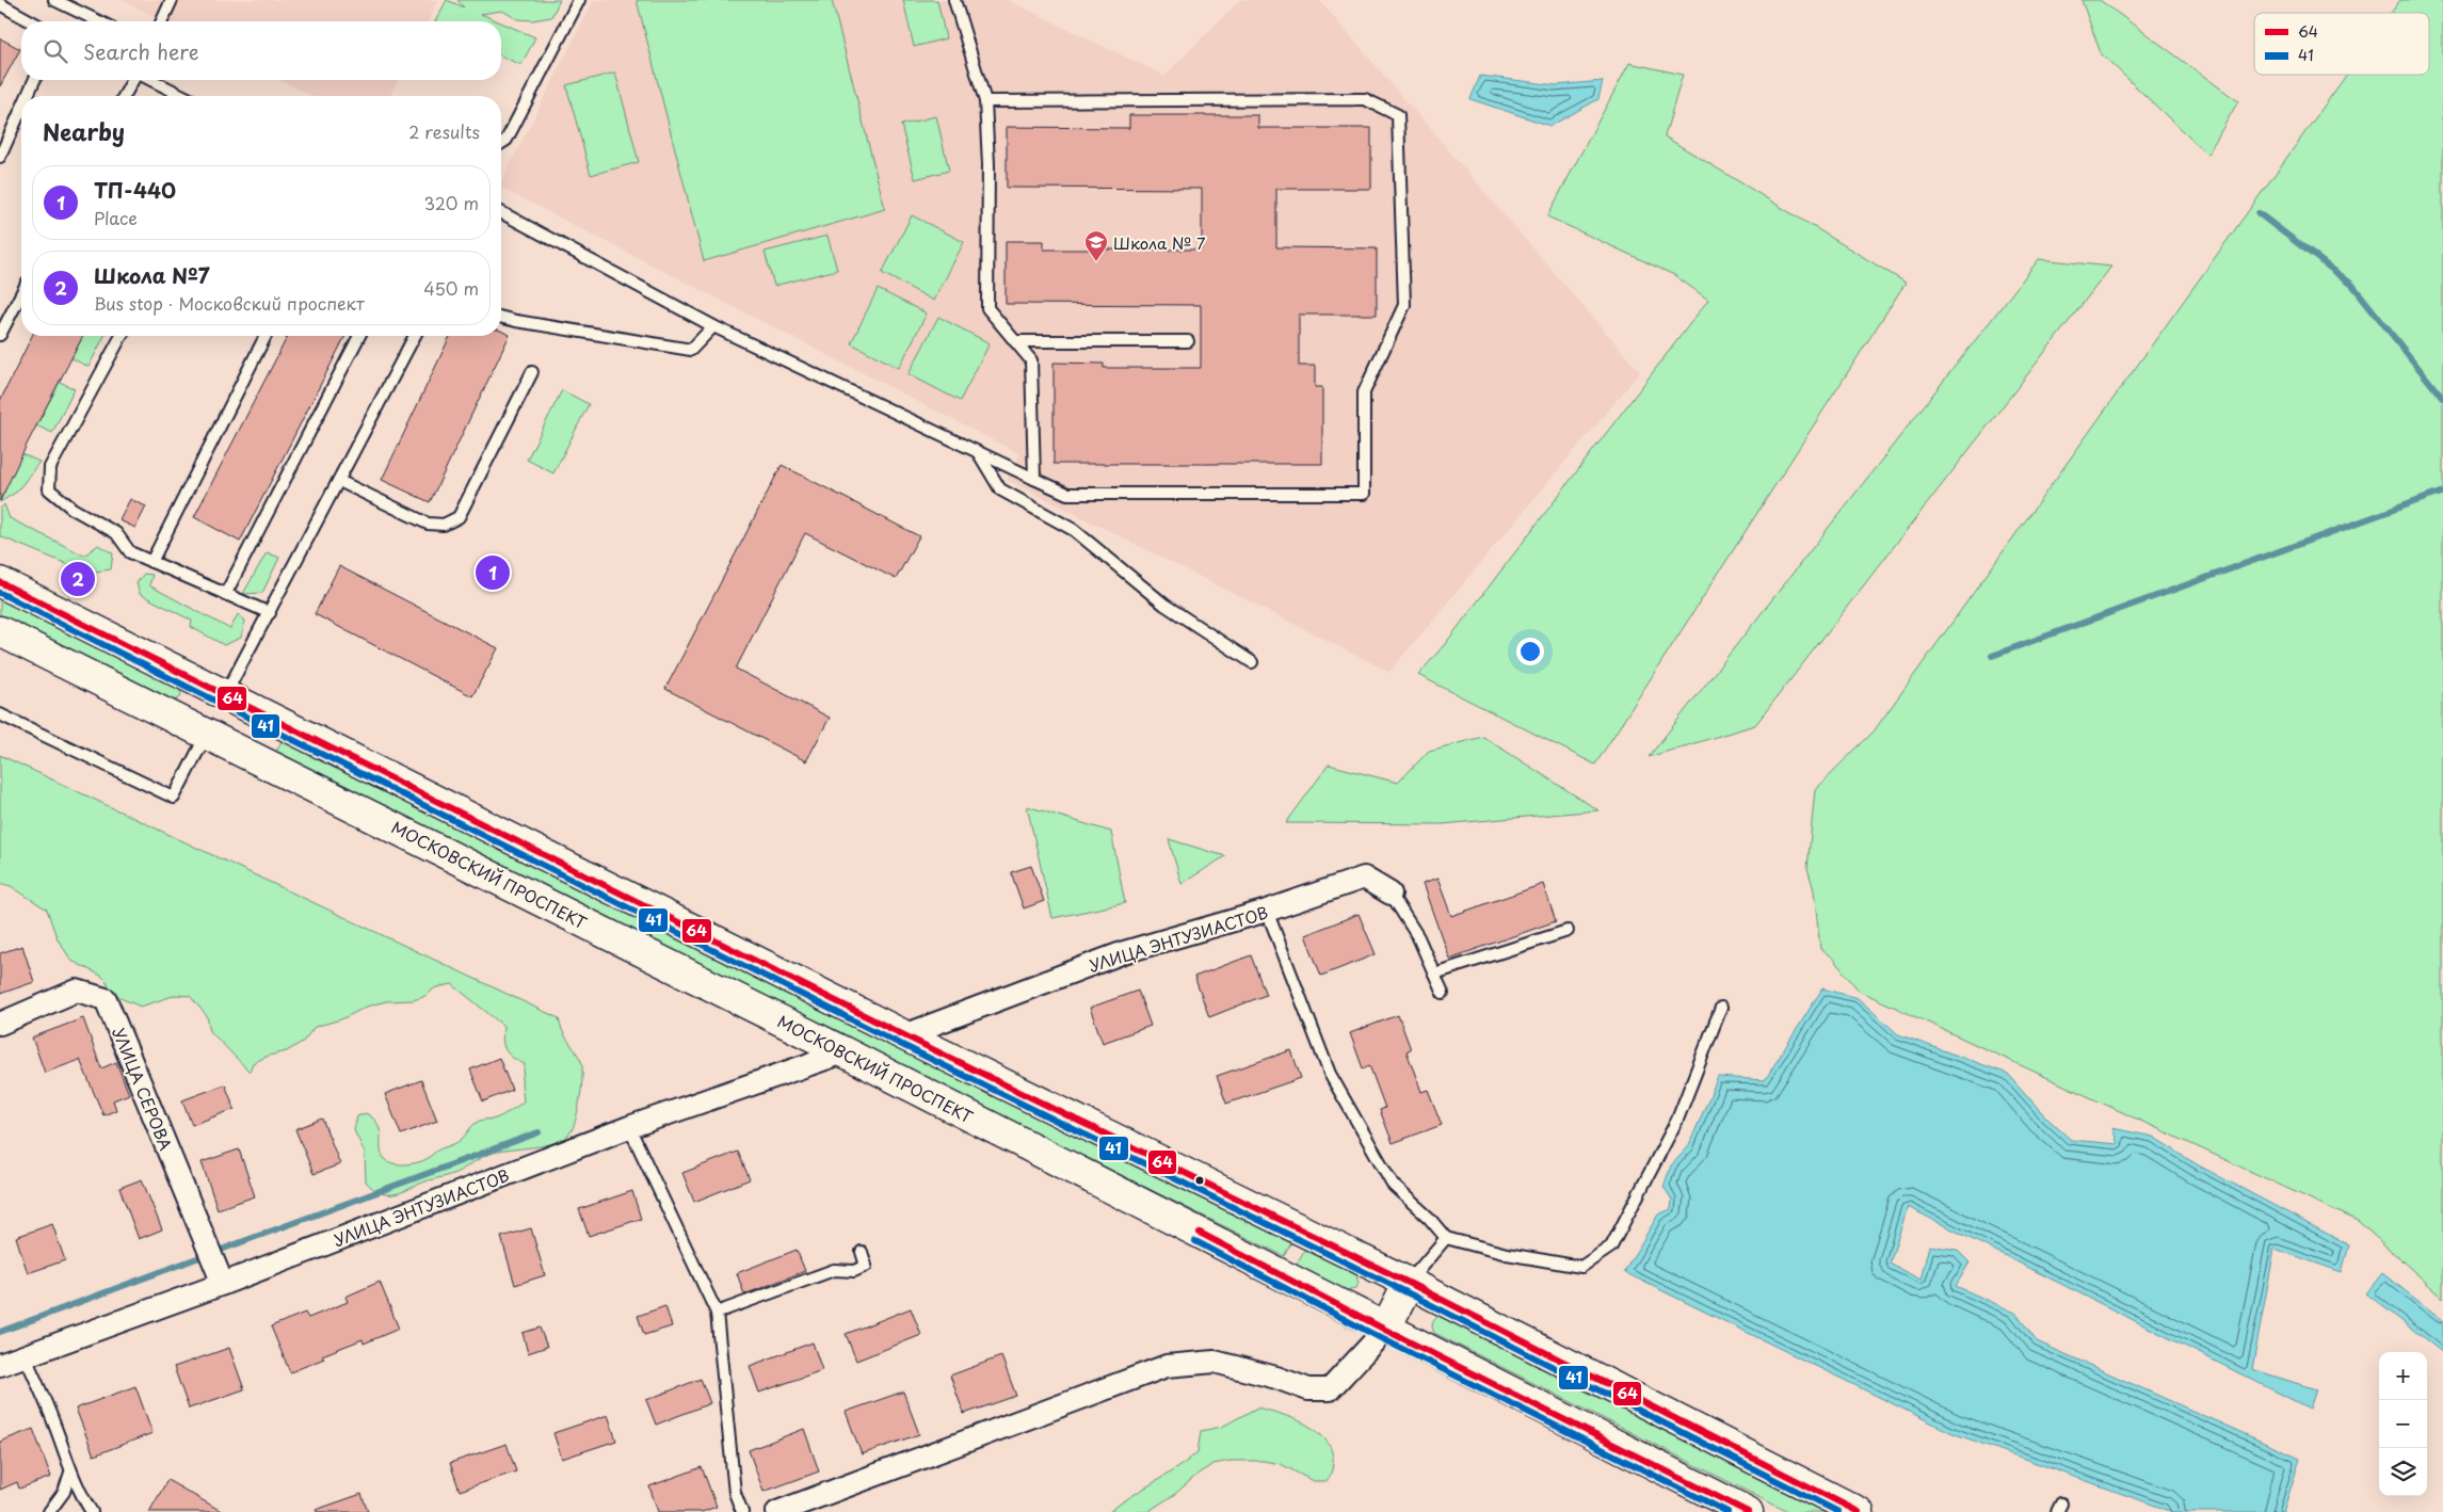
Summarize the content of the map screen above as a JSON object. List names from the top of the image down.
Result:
{
  "streets": {
    "main road": ["МОСКОВСКИЙ ПРОСПЕКТ"],
    "street": ["УЛИЦА ЭНТУЗИАСТОВ", "УЛИЦА СЕРОВА"]
  },
  "crossings": [
    ["МОСКОВСКИЙ ПРОСПЕКТ", "УЛИЦА ЭНТУЗИАСТОВ"],
    ["УЛИЦА ЭНТУЗИАСТОВ", "УЛИЦА СЕРОВА"]
  ],
  "places": {
    "school or university": ["Школа № 7"]
  },
  "lines": ["transit line 64", "transit line 41"],
  "legend": ["64", "41"],
  "page": {
    "search": "Search here",
    "heading": ["Nearby", "2 results"],
    "list": [
      {
        "mark": "1",
        "name": "ТП-440",
        "note": "Place",
        "value": "320 m"
      },
      {
        "mark": "2",
        "name": "Школа №7",
        "note": "Bus stop · Московский проспект",
        "value": "450 m"
      }
    ],
    "pins": ["1", "2"],
    "map_buttons": ["+", "−"]
  }
}
